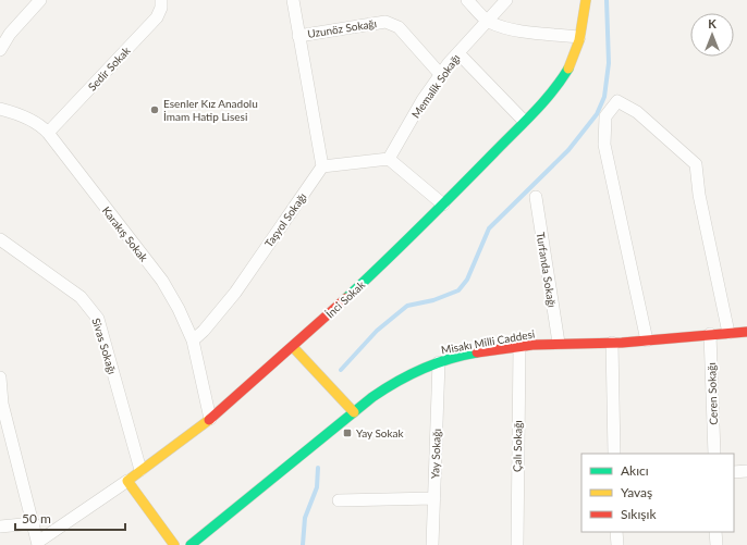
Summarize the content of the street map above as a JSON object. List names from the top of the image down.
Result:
{
  "streets": {
    "street": [
      "Uzunöz Sokağı",
      "Sedir Sokak",
      "Memalik Sokağı",
      "Taşyol Sokağı",
      "Karakış Sokak",
      "Turfanda Sokağı",
      "İnci Sokak",
      "Misakı Milli Caddesi",
      "Sivas Sokağı",
      "Ceren Sokağı",
      "Çalı Sokağı",
      "Yay Sokağı"
    ]
  },
  "crossings": [
    ["Uzunöz Sokağı", "Memalik Sokağı"],
    ["Sedir Sokak", "Karakış Sokak"],
    ["Taşyol Sokağı", "Karakış Sokak"],
    ["Turfanda Sokağı", "Misakı Milli Caddesi"],
    ["İnci Sokak", "Sivas Sokağı"],
    ["Misakı Milli Caddesi", "Ceren Sokağı"],
    ["Misakı Milli Caddesi", "Çalı Sokağı"],
    ["Misakı Milli Caddesi", "Yay Sokağı"]
  ],
  "places": {
    "other": ["Esenler Kız Anadolu İmam Hatip Lisesi"],
    "transit": ["Yay Sokak"]
  },
  "legend": ["Akıcı", "Yavaş", "Sıkışık"],
  "scale_bar": "50 m",
  "north": "top"
}
